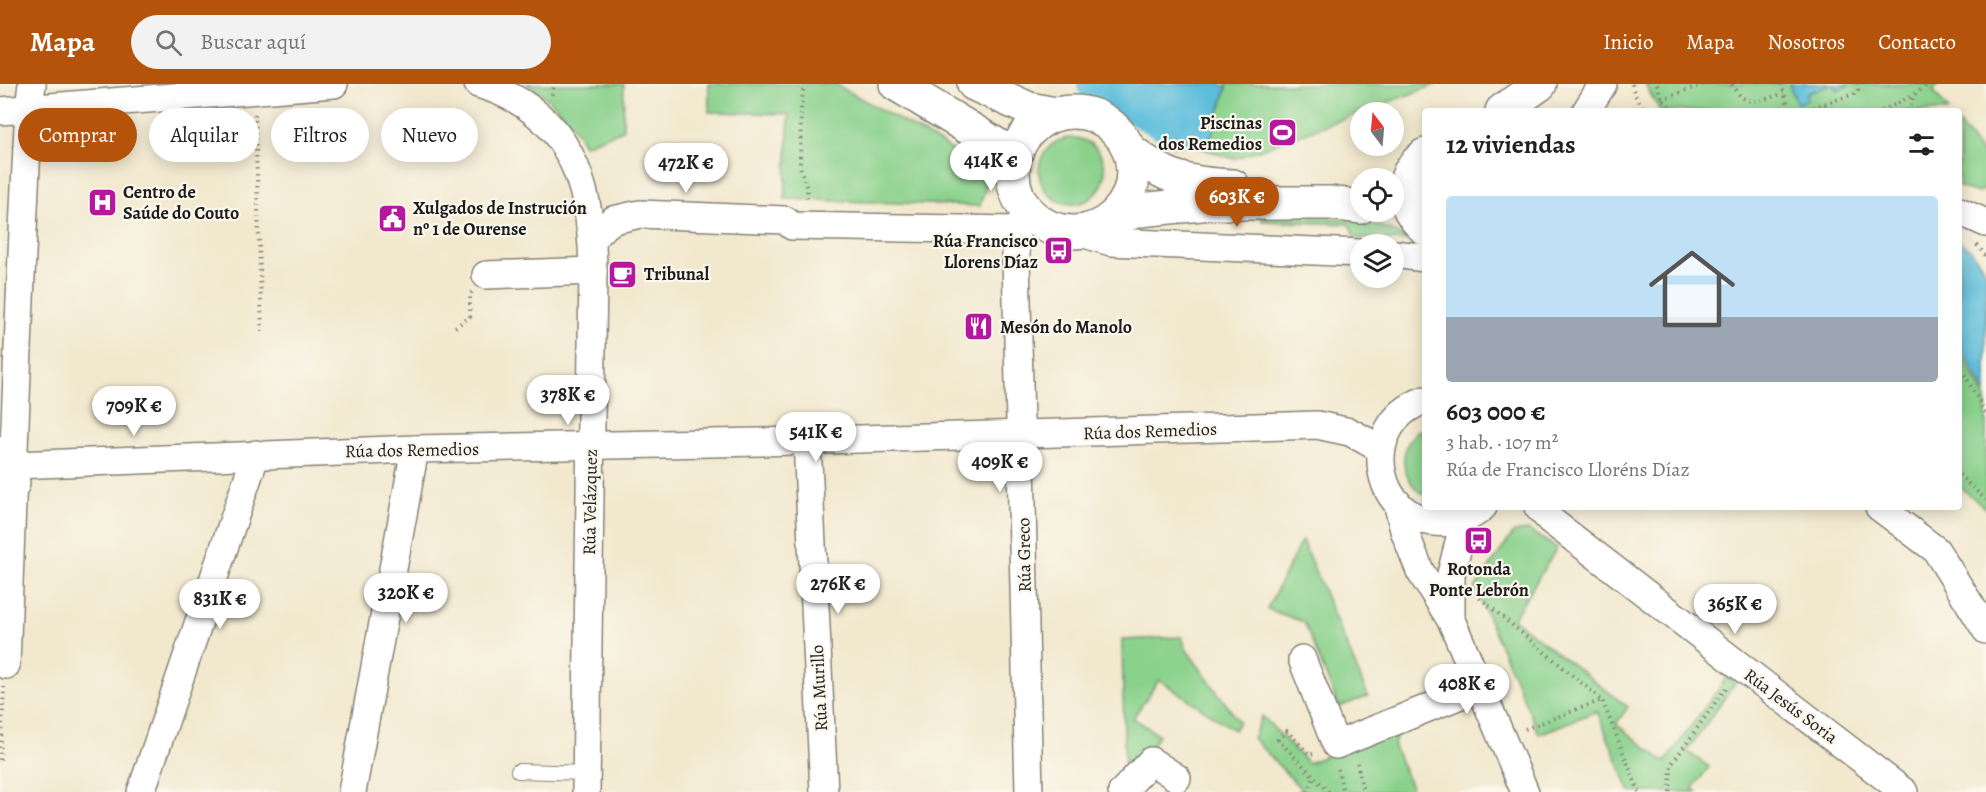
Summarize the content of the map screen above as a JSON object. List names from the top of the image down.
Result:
{
  "streets": {
    "street": [
      "Rúa dos Remedios",
      "Rúa Velázquez",
      "Rúa Greco",
      "Rúa Murillo",
      "Rúa Jesús Soria"
    ]
  },
  "crossings": [
    ["Rúa dos Remedios", "Rúa Velázquez"],
    ["Rúa dos Remedios", "Rúa Greco"],
    ["Rúa dos Remedios", "Rúa Murillo"]
  ],
  "places": {
    "sports": ["Piscinas dos Remedios"],
    "hospital": ["Centro de Saúde do Couto"],
    "public building": ["Xulgados de Instrución nº 1 de Ourense"],
    "bus stop": ["Rúa Francisco Llorens Díaz", "Rotonda Ponte Lebrón"],
    "cafe": ["Tribunal"],
    "restaurant": ["Mesón do Manolo"]
  },
  "north": "top",
  "page": {
    "header": "Mapa",
    "search": "Buscar aquí",
    "nav": [
      "Inicio",
      "Mapa",
      "Nosotros",
      "Contacto"
    ],
    "chip": [
      "Comprar",
      "Alquilar",
      "Filtros",
      "Nuevo"
    ],
    "heading": "12 viviendas",
    "price": [
      "414K €",
      "472K €",
      "603K €",
      "378K €",
      "709K €",
      "541K €",
      "409K €",
      "276K €",
      "320K €",
      "831K €",
      "365K €",
      "408K €"
    ],
    "list": [
      {
        "name": "603 000 €",
        "note": "3 hab. · 107 m² · Rúa de Francisco Lloréns Díaz"
      }
    ]
  }
}
